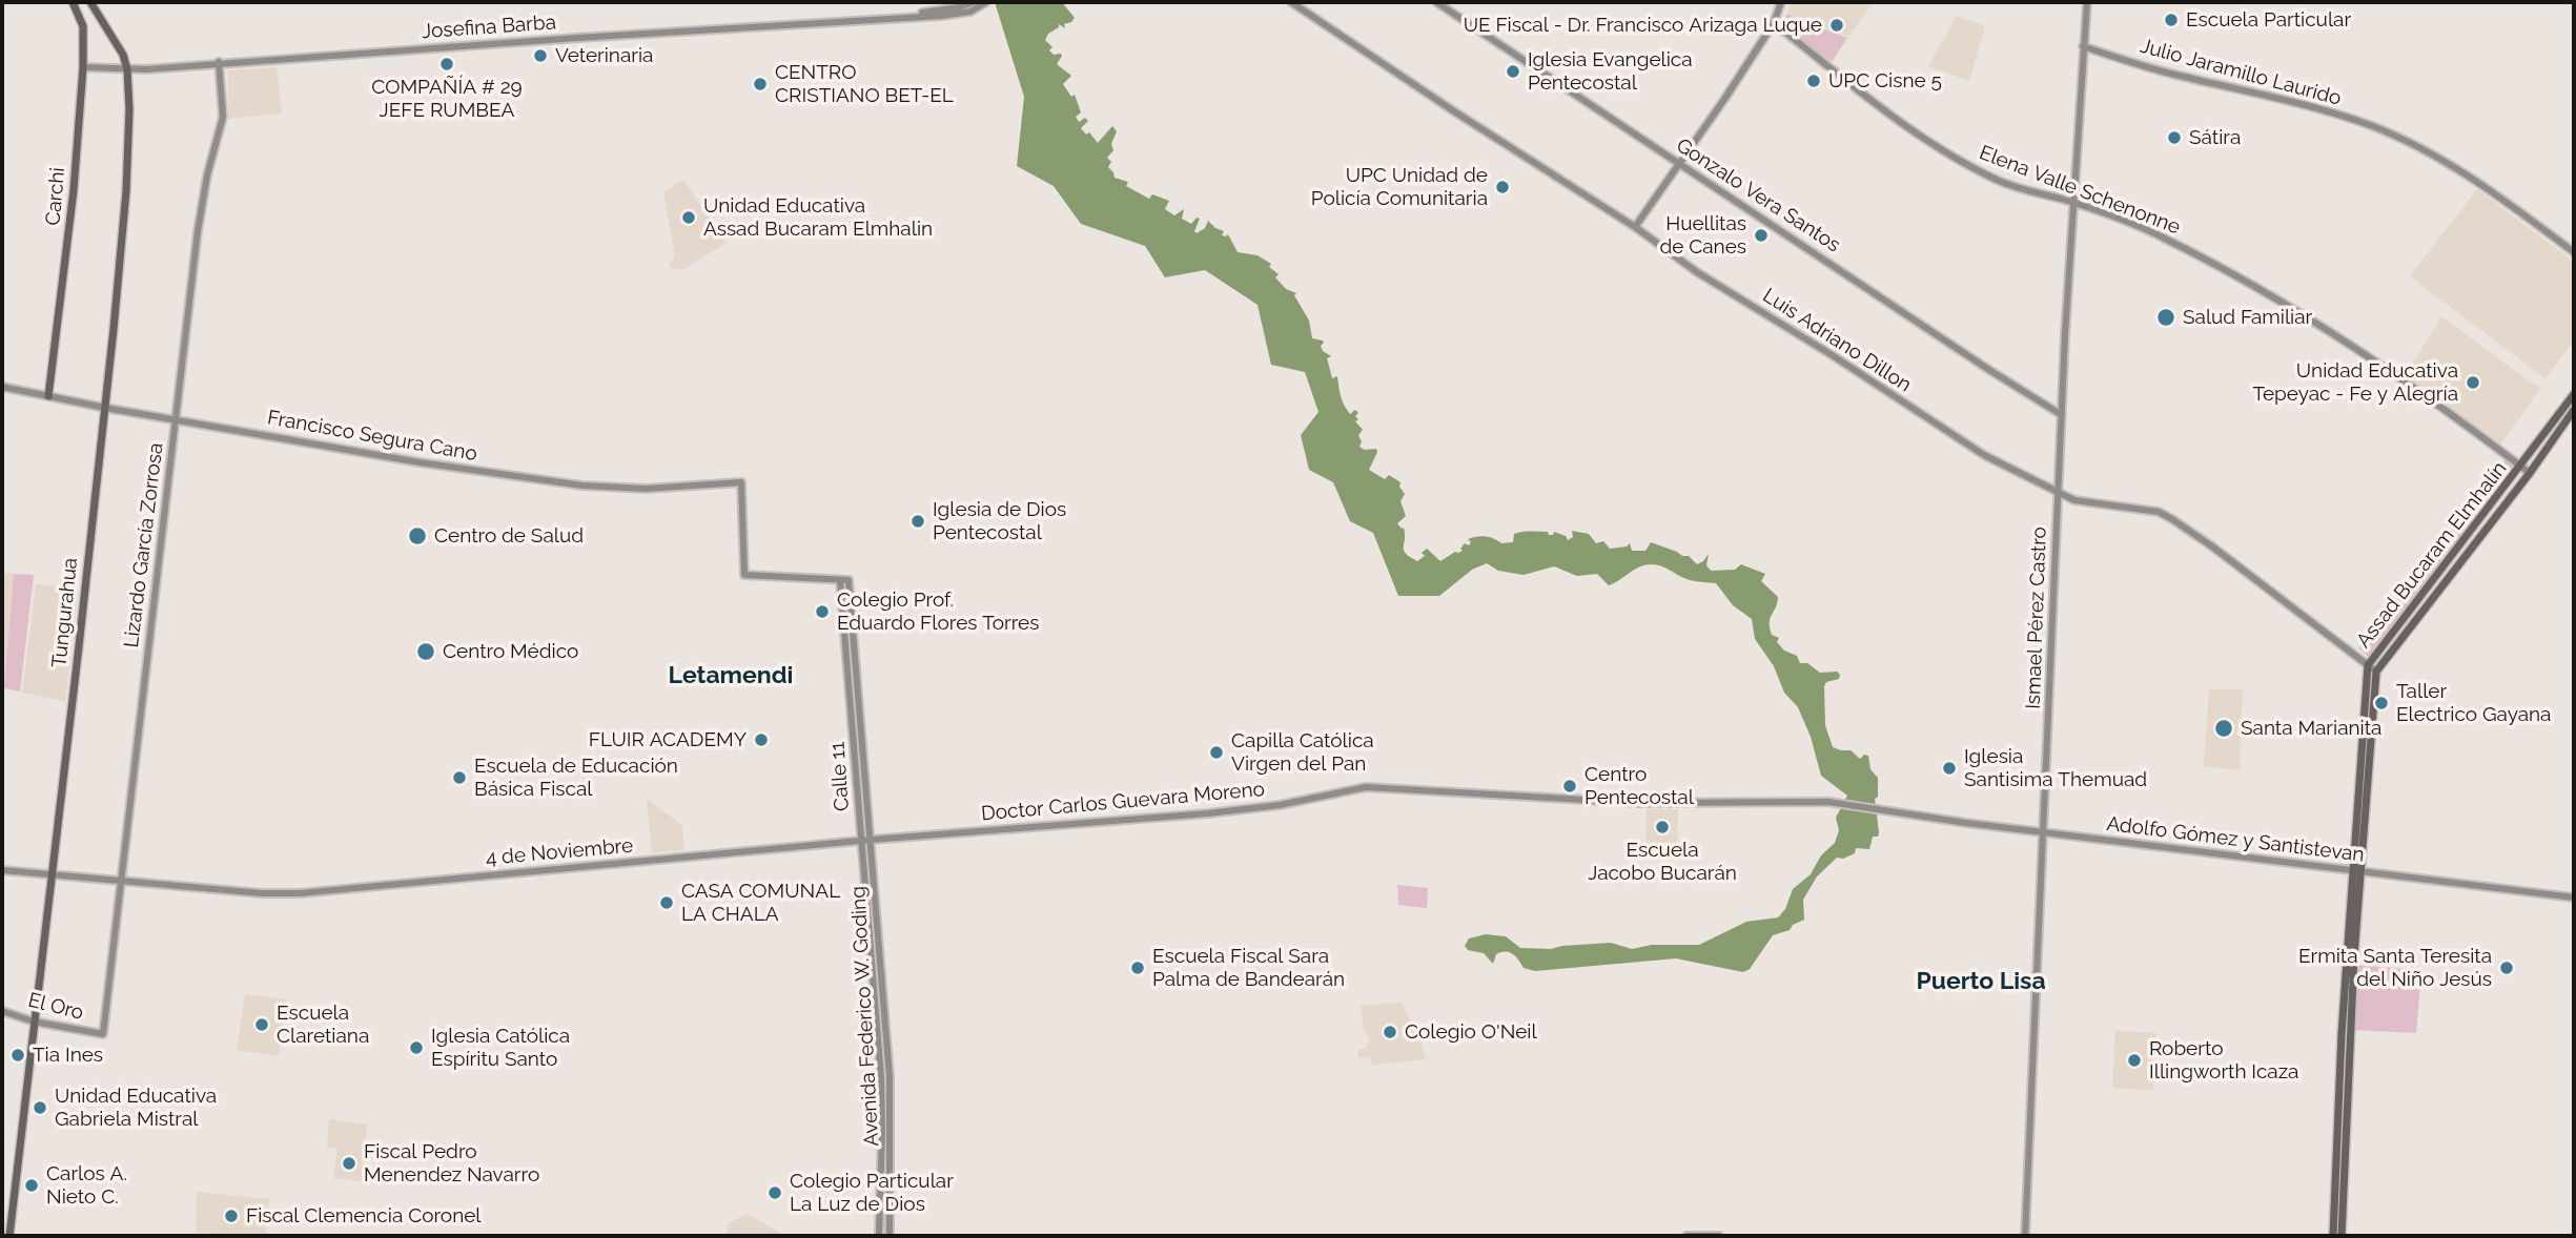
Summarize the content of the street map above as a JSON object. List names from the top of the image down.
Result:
{
  "streets": {
    "main road": ["Carchi", "Assad Bucaram Elmhalín", "Tungurahua"],
    "street": [
      "Josefina Barba",
      "Julio Jaramillo Laurido",
      "Elena Valle Schenonne",
      "Gonzalo Vera Santos",
      "Luis Adriano Dillon",
      "Francisco Segura Cano",
      "Lizardo García Zorrosa",
      "Ismael Pérez Castro",
      "Calle 11",
      "Doctor Carlos Guevara Moreno",
      "Adolfo Gómez y Santistevan",
      "4 de Noviembre",
      "El Oro",
      "Avenida Federico W. Goding"
    ]
  },
  "crossings": [
    ["Josefina Barba", "Carchi"],
    ["Josefina Barba", "Lizardo García Zorrosa"],
    ["Josefina Barba", "Tungurahua"],
    ["Julio Jaramillo Laurido", "Ismael Pérez Castro"],
    ["Elena Valle Schenonne", "Assad Bucaram Elmhalín"],
    ["Elena Valle Schenonne", "Ismael Pérez Castro"],
    ["Gonzalo Vera Santos", "Ismael Pérez Castro"],
    ["Carchi", "Francisco Segura Cano"],
    ["Luis Adriano Dillon", "Assad Bucaram Elmhalín"],
    ["Luis Adriano Dillon", "Ismael Pérez Castro"],
    ["Francisco Segura Cano", "Lizardo García Zorrosa"],
    ["Francisco Segura Cano", "Tungurahua"],
    ["Francisco Segura Cano", "Calle 11"],
    ["Francisco Segura Cano", "Avenida Federico W. Goding"],
    ["Lizardo García Zorrosa", "4 de Noviembre"],
    ["Lizardo García Zorrosa", "El Oro"],
    ["Assad Bucaram Elmhalín", "Adolfo Gómez y Santistevan"],
    ["Tungurahua", "El Oro"],
    ["Ismael Pérez Castro", "Adolfo Gómez y Santistevan"],
    ["Calle 11", "Doctor Carlos Guevara Moreno"],
    ["Calle 11", "4 de Noviembre"],
    ["Calle 11", "Avenida Federico W. Goding"],
    ["Doctor Carlos Guevara Moreno", "Adolfo Gómez y Santistevan"],
    ["Doctor Carlos Guevara Moreno", "4 de Noviembre"],
    ["Doctor Carlos Guevara Moreno", "Avenida Federico W. Goding"],
    ["4 de Noviembre", "Avenida Federico W. Goding"]
  ],
  "districts": ["Letamendi", "Puerto Lisa"],
  "places": [
    "Escuela Particular",
    "UE Fiscal - Dr. Francisco Arizaga Luque",
    "Veterinaria",
    "COMPAÑÍA # 29 JEFE RUMBEA",
    "Iglesia Evangelica Pentecostal",
    "UPC Cisne 5",
    "CENTRO CRISTIANO BET-EL",
    "Sátira",
    "UPC Unidad de Policía Comunitaria",
    "Unidad Educativa Assad Bucaram Elmhalin",
    "Huellitas de Canes",
    "Salud Familiar",
    "Unidad Educativa Tepeyac - Fe y Alegría",
    "Iglesia de Dios Pentecostal",
    "Centro de Salud",
    "Colegio Prof. Eduardo Flores Torres",
    "Centro Médico",
    "Taller Electrico Gayana",
    "Santa Marianita",
    "FLUIR ACADEMY",
    "Capilla Católica Virgen del Pan",
    "Iglesia Santisima Themuad",
    "Escuela de Educación Básica Fiscal",
    "Centro Pentecostal",
    "Escuela Jacobo Bucarán",
    "CASA COMUNAL LA CHALA",
    "Escuela Fiscal Sara Palma de Bandearán",
    "Ermita Santa Teresita del Niño Jesús",
    "Escuela Claretiana",
    "Colegio O'Neil",
    "Iglesia Católica Espíritu Santo",
    "Tia Ines",
    "Roberto Illingworth Icaza",
    "Unidad Educativa Gabriela Mistral",
    "Fiscal Pedro Menendez Navarro",
    "Carlos A. Nieto C.",
    "Colegio Particular La Luz de Dios",
    "Fiscal Clemencia Coronel"
  ]
}
